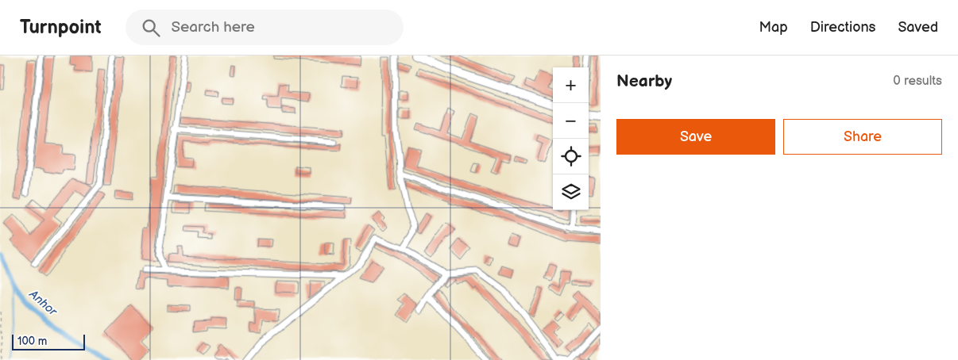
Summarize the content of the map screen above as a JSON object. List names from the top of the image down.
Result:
{
  "water": ["Anhor"],
  "scale_bar": "100 m",
  "page": {
    "header": "Turnpoint",
    "search": "Search here",
    "nav": ["Map", "Directions", "Saved"],
    "heading": ["Nearby", "0 results"],
    "map_buttons": ["+", "−"],
    "buttons": ["Save", "Share"],
    "scale": "100 m"
  }
}
